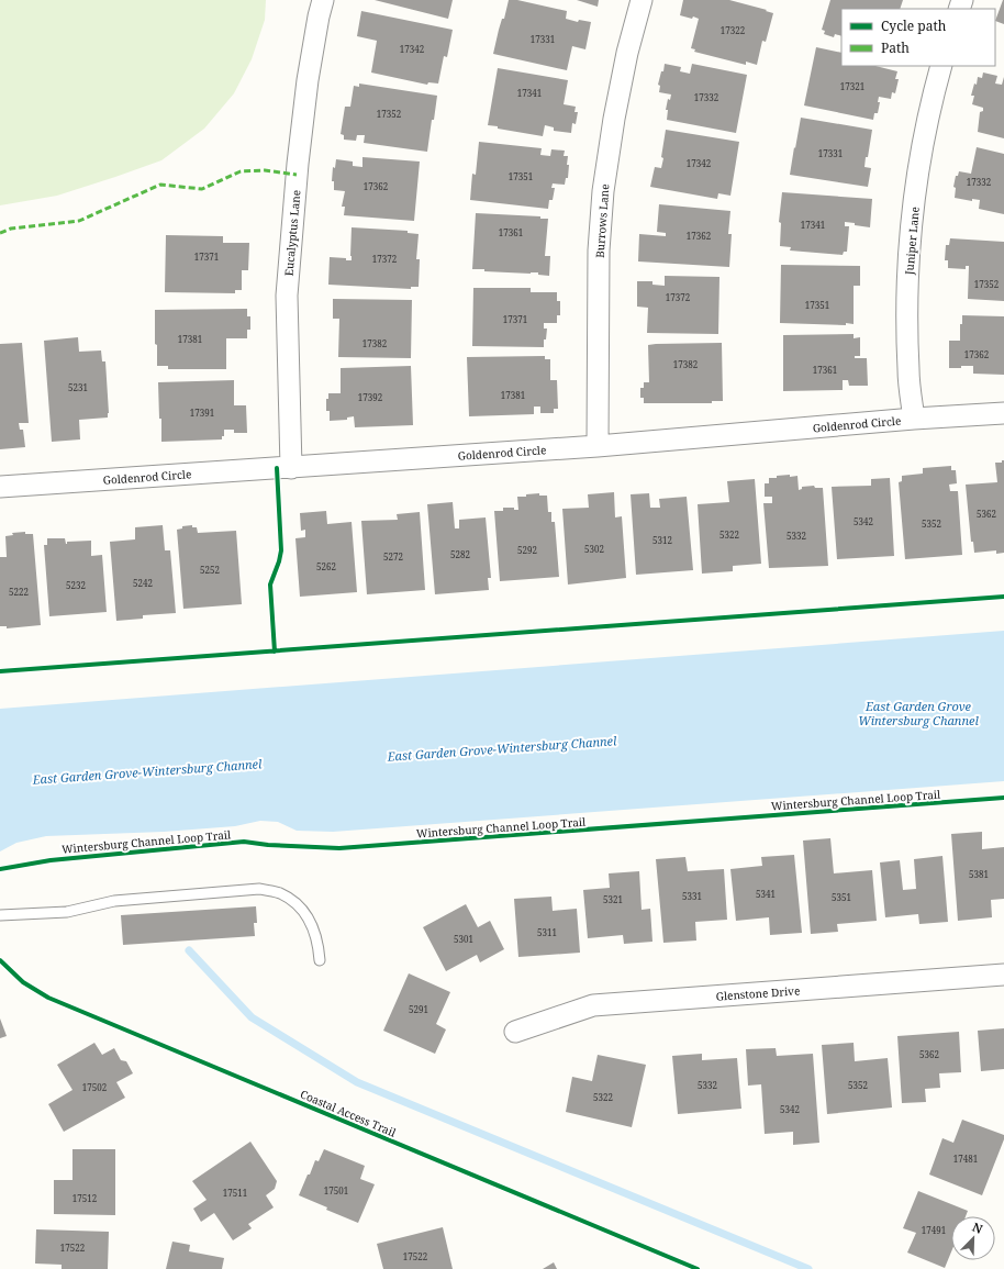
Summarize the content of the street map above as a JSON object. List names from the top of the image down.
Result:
{
  "streets": {
    "street": [
      "Burrows Lane",
      "Eucalyptus Lane",
      "Juniper Lane",
      "Goldenrod Circle",
      "Glenstone Drive"
    ],
    "cycle path": ["Wintersburg Channel Loop Trail", "Coastal Access Trail"]
  },
  "crossings": [
    ["Burrows Lane", "Goldenrod Circle"],
    ["Eucalyptus Lane", "Goldenrod Circle"],
    ["Juniper Lane", "Goldenrod Circle"]
  ],
  "water": ["East Garden Grove Wintersburg Channel", "East Garden Grove-Wintersburg Channel"],
  "house_numbers": [
    "17322",
    "17331",
    "17342",
    "17321",
    "17341",
    "17332",
    "17352",
    "17331",
    "17342",
    "17351",
    "17332",
    "17362",
    "17341",
    "17361",
    "17362",
    "17371",
    "17372",
    "17352",
    "17372",
    "17351",
    "17371",
    "17381",
    "17382",
    "17362",
    "17382",
    "17361",
    "5231",
    "17381",
    "17392",
    "17391",
    "5362",
    "5342",
    "5352",
    "5322",
    "5332",
    "5312",
    "5302",
    "5292",
    "5282",
    "5272",
    "5262",
    "5252",
    "5242",
    "5232",
    "5222",
    "5381",
    "5341",
    "5331",
    "5351",
    "5321",
    "5311",
    "5301",
    "5291",
    "5362",
    "5332",
    "5352",
    "17502",
    "5322",
    "5342",
    "17481",
    "17501",
    "17511",
    "17512",
    "17491",
    "17522",
    "17522"
  ],
  "legend": ["Cycle path", "Path"],
  "north": "top right"
}
